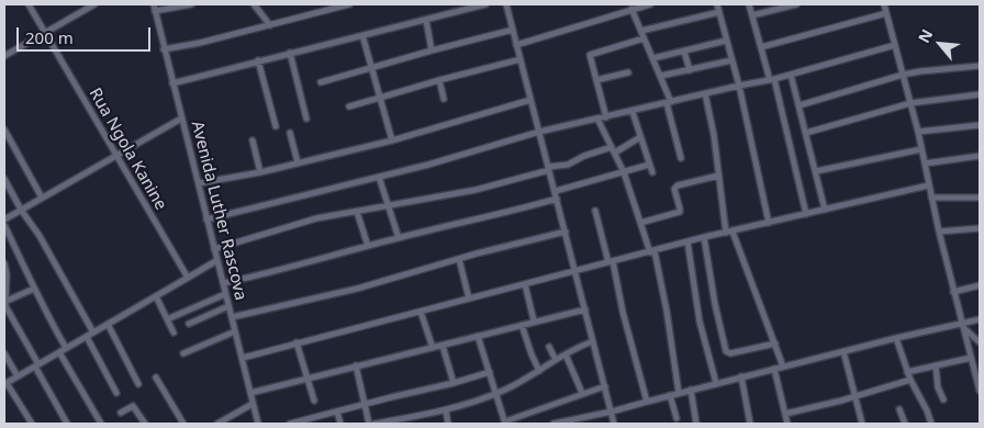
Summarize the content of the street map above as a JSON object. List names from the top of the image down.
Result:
{
  "streets": {
    "street": ["Rua Ngola Kanine", "Avenida Luther Rascova"]
  },
  "scale_bar": "200 m",
  "north": "top left"
}
